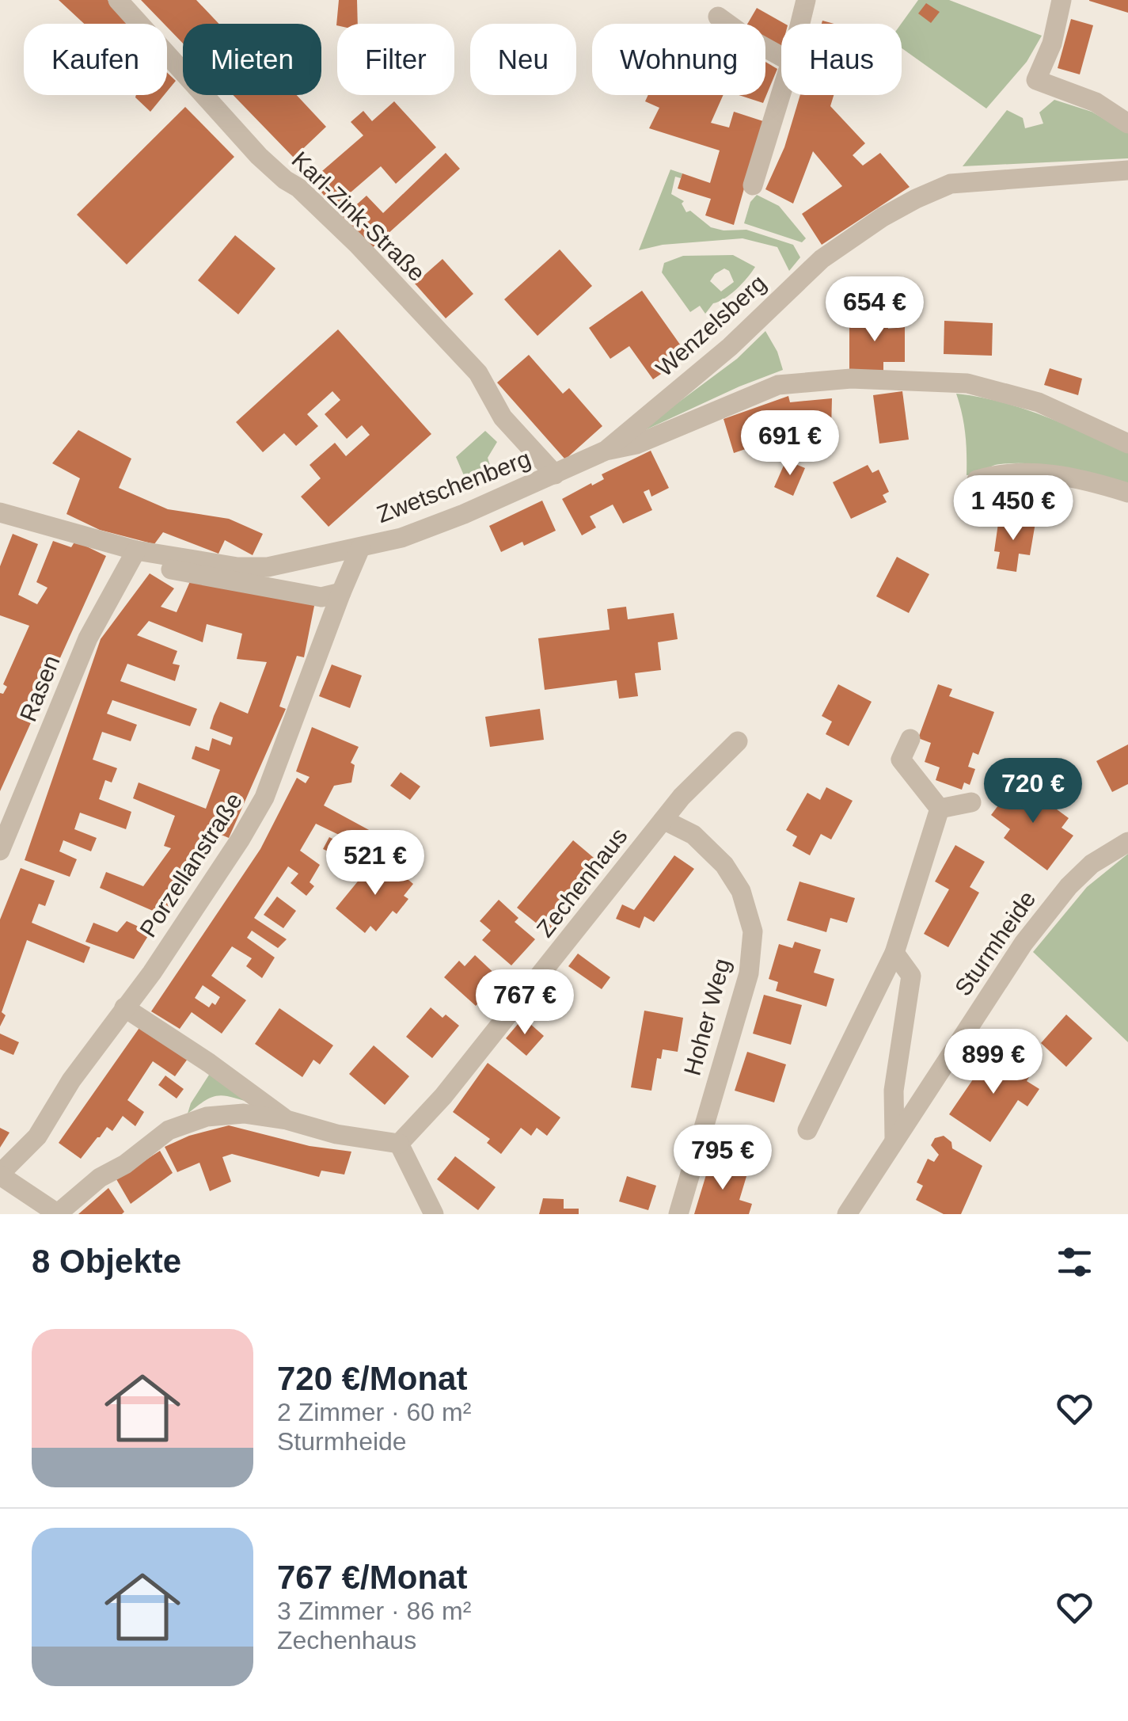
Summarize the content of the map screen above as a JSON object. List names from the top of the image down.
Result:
{
  "streets": {
    "street": [
      "Karl-Zink-Straße",
      "Wenzelsberg",
      "Zwetschenberg",
      "Rasen",
      "Porzellanstraße",
      "Zechenhaus",
      "Sturmheide",
      "Hoher Weg"
    ]
  },
  "crossings": [
    ["Karl-Zink-Straße", "Wenzelsberg"],
    ["Karl-Zink-Straße", "Zwetschenberg"],
    ["Wenzelsberg", "Zwetschenberg"],
    ["Zwetschenberg", "Rasen"],
    ["Zwetschenberg", "Porzellanstraße"],
    ["Zechenhaus", "Hoher Weg"]
  ],
  "page": {
    "chip": [
      "Kaufen",
      "Mieten",
      "Filter",
      "Neu",
      "Wohnung",
      "Haus"
    ],
    "price": [
      "654 €",
      "691 €",
      "1 450 €",
      "720 €",
      "521 €",
      "767 €",
      "899 €",
      "795 €"
    ],
    "heading": "8 Objekte",
    "list": [
      {
        "name": "720 €/Monat",
        "note": "2 Zimmer · 60 m² · Sturmheide"
      },
      {
        "name": "767 €/Monat",
        "note": "3 Zimmer · 86 m² · Zechenhaus"
      }
    ]
  }
}
